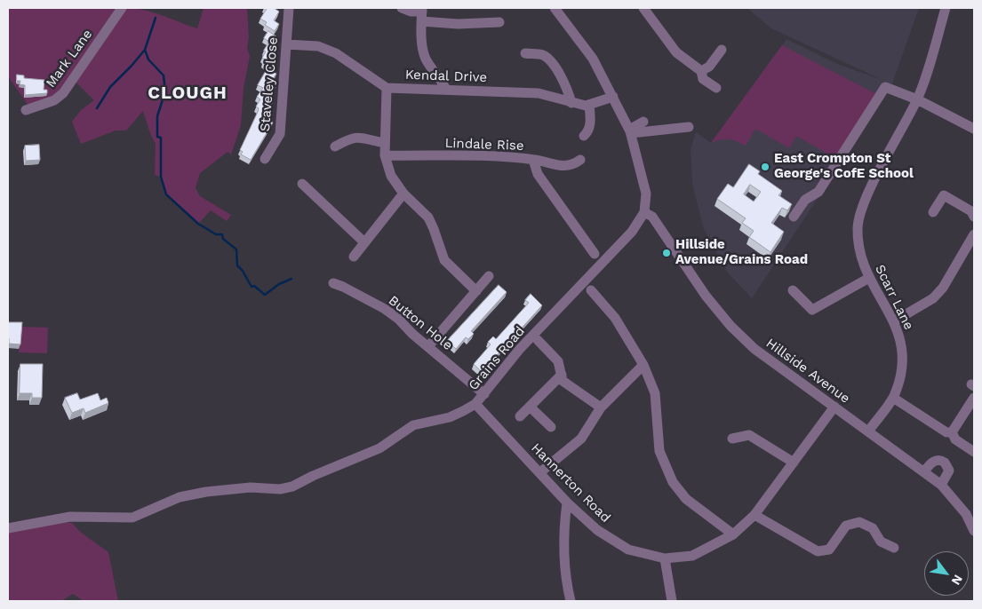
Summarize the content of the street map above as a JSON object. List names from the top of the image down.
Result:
{
  "streets": {
    "street": [
      "Mark Lane",
      "Kendal Drive",
      "Staveley Close",
      "Lindale Rise",
      "Scarr Lane",
      "Button Hole",
      "Grains Road",
      "Hillside Avenue",
      "Hannerton Road"
    ]
  },
  "crossings": [
    ["Kendal Drive", "Staveley Close"],
    ["Scarr Lane", "Hillside Avenue"],
    ["Button Hole", "Grains Road"],
    ["Grains Road", "Hillside Avenue"],
    ["Grains Road", "Hannerton Road"],
    ["Hillside Avenue", "Hannerton Road"]
  ],
  "districts": ["CLOUGH"],
  "places": ["East Crompton St George's CofE School", "Hillside Avenue/Grains Road"],
  "north": "bottom right"
}
